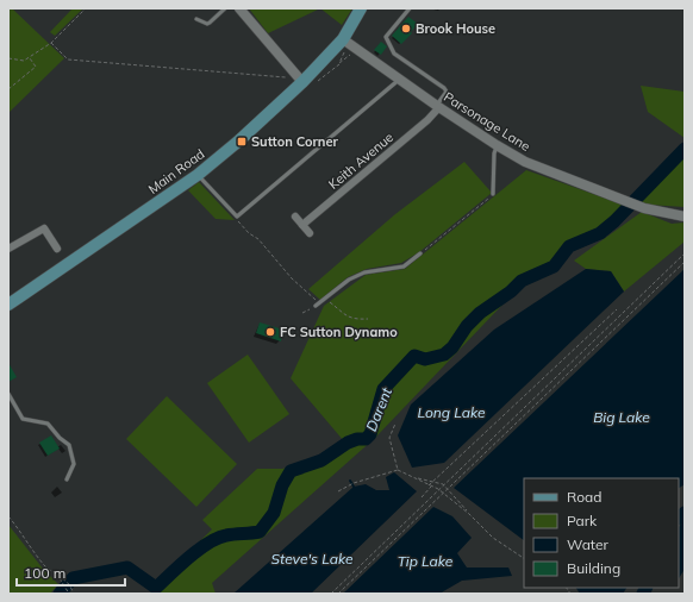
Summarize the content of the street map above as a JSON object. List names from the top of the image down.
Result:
{
  "streets": {
    "main road": ["Main Road"],
    "street": ["Parsonage Lane", "Keith Avenue"]
  },
  "crossings": [
    ["Parsonage Lane", "Keith Avenue"],
    ["Parsonage Lane", "Main Road"]
  ],
  "water": [
    "Darent",
    "Long Lake",
    "Big Lake",
    "Steve's Lake",
    "Tip Lake"
  ],
  "places": {
    "other": ["Brook House", "FC Sutton Dynamo"],
    "transit": ["Sutton Corner"]
  },
  "legend": [
    "Road",
    "Park",
    "Water",
    "Building"
  ],
  "scale_bar": "100 m"
}
